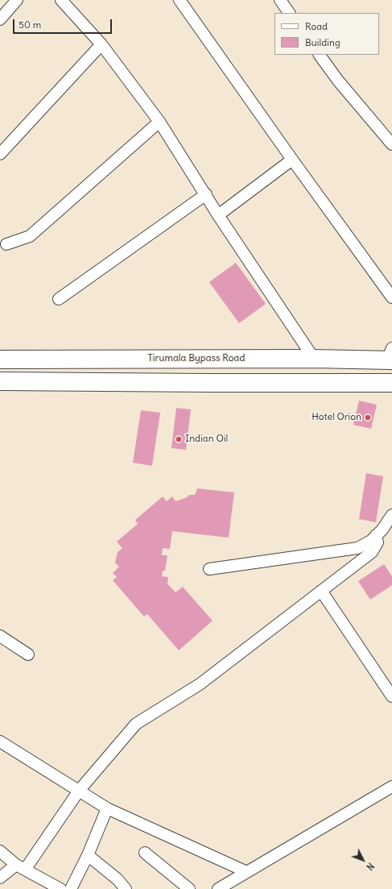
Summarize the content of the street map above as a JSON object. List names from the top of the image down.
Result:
{
  "streets": {
    "main road": ["Tirumala Bypass Road"]
  },
  "places": ["Hotel Orion", "Indian Oil"],
  "legend": ["Road", "Building"],
  "scale_bar": "50 m",
  "north": "bottom right"
}
